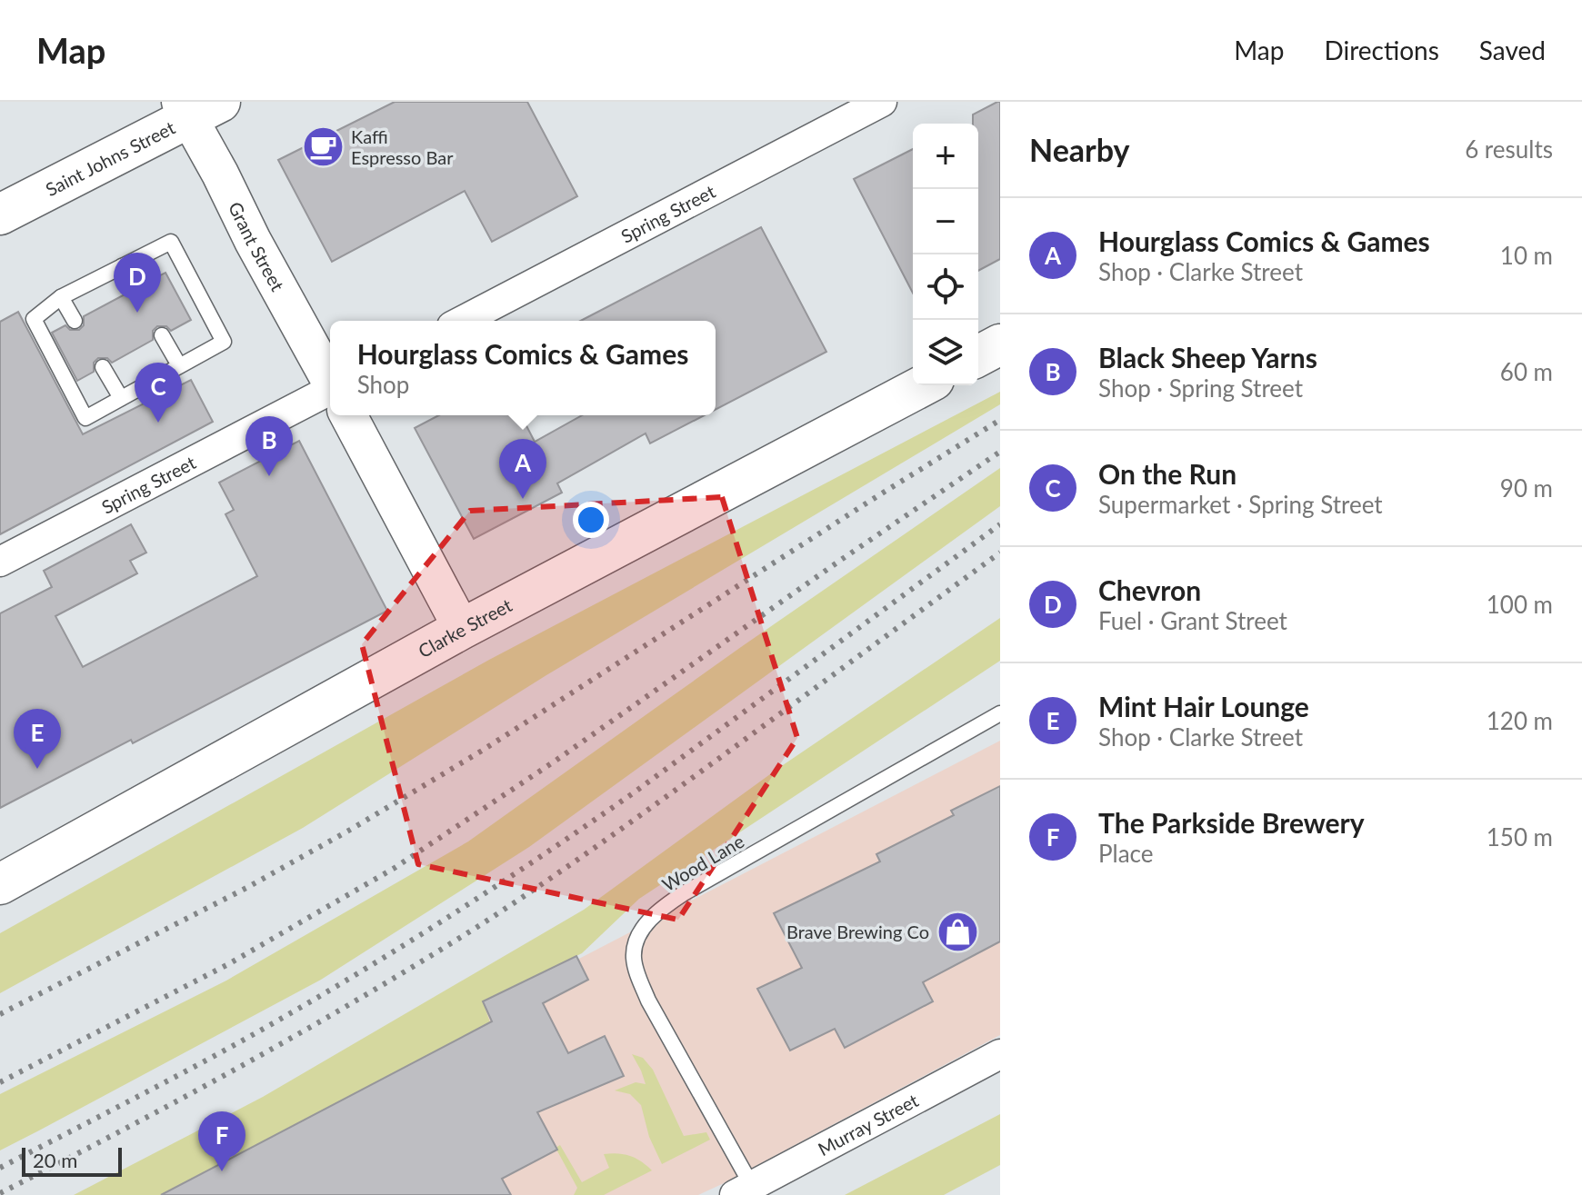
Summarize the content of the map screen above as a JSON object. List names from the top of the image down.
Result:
{
  "streets": {
    "main road": ["Saint Johns Street", "Clarke Street"],
    "street": ["Spring Street", "Grant Street", "Murray Street"],
    "lane": ["Wood Lane"]
  },
  "crossings": [
    ["Saint Johns Street", "Grant Street"],
    ["Grant Street", "Clarke Street"],
    ["Wood Lane", "Murray Street"]
  ],
  "places": {
    "cafe": ["Kaffi Espresso Bar"],
    "shop": ["Brave Brewing Co"]
  },
  "scale_bar": "20 m",
  "page": {
    "header": "Map",
    "nav": ["Map", "Directions", "Saved"],
    "heading": ["Nearby", "6 results"],
    "map_buttons": ["+", "−"],
    "list": [
      {
        "mark": "A",
        "name": "Hourglass Comics & Games",
        "note": "Shop · Clarke Street",
        "value": "10 m"
      },
      {
        "mark": "B",
        "name": "Black Sheep Yarns",
        "note": "Shop · Spring Street",
        "value": "60 m"
      },
      {
        "mark": "C",
        "name": "On the Run",
        "note": "Supermarket · Spring Street",
        "value": "90 m"
      },
      {
        "mark": "D",
        "name": "Chevron",
        "note": "Fuel · Grant Street",
        "value": "100 m"
      },
      {
        "mark": "E",
        "name": "Mint Hair Lounge",
        "note": "Shop · Clarke Street",
        "value": "120 m"
      },
      {
        "mark": "F",
        "name": "The Parkside Brewery",
        "note": "Place",
        "value": "150 m"
      }
    ],
    "pins": [
      "D",
      "C",
      "B",
      "A",
      "E",
      "F"
    ],
    "popup": ["Hourglass Comics & Games", "Shop"],
    "scale": "20 m"
  }
}
